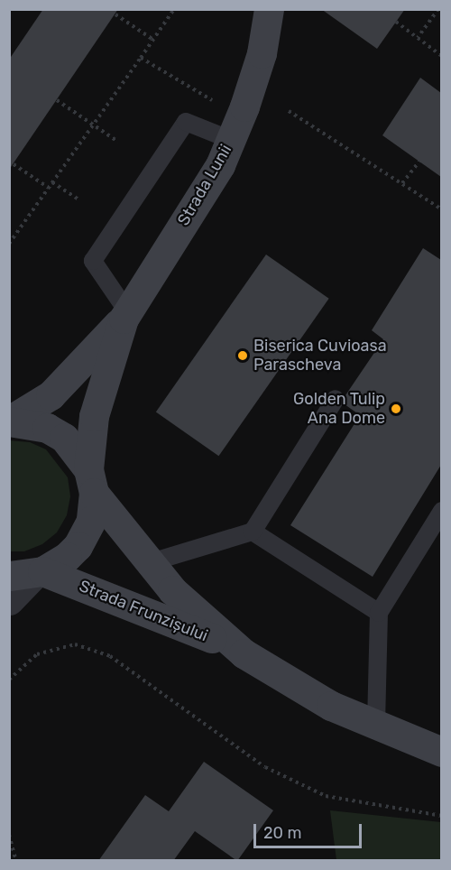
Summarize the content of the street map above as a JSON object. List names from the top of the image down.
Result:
{
  "streets": {
    "main road": ["Strada Lunii", "Strada Frunzișului"]
  },
  "crossings": [
    ["Strada Lunii", "Strada Frunzișului"]
  ],
  "places": ["Biserica Cuvioasa Parascheva", "Golden Tulip Ana Dome"],
  "scale_bar": "20 m"
}
